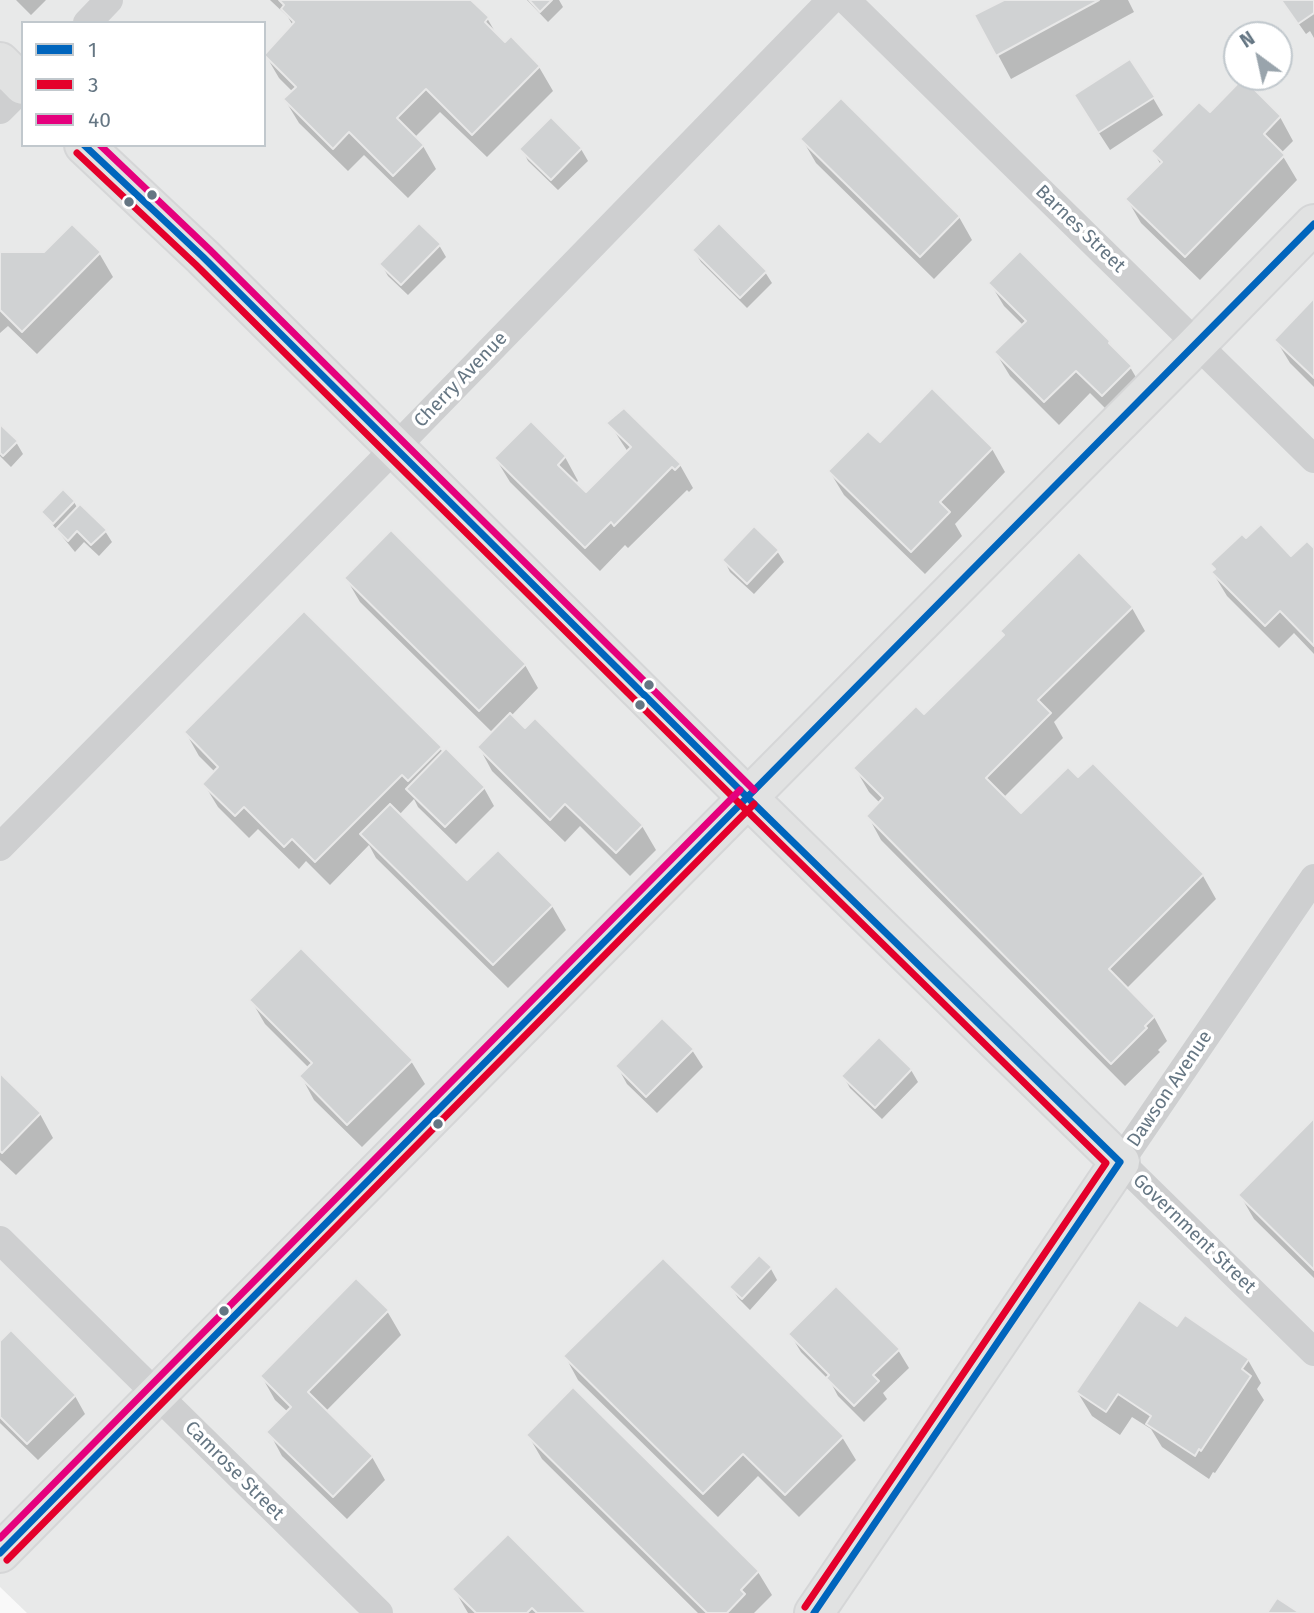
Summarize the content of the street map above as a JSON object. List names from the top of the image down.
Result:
{
  "streets": {
    "street": [
      "Barnes Street",
      "Cherry Avenue",
      "Dawson Avenue",
      "Government Street",
      "Camrose Street"
    ]
  },
  "crossings": [
    ["Cherry Avenue", "Government Street"],
    ["Dawson Avenue", "Government Street"]
  ],
  "lines": ["transit line 1", "transit line 40", "transit line 3"],
  "legend": ["1", "3", "40"],
  "north": "top left"
}
